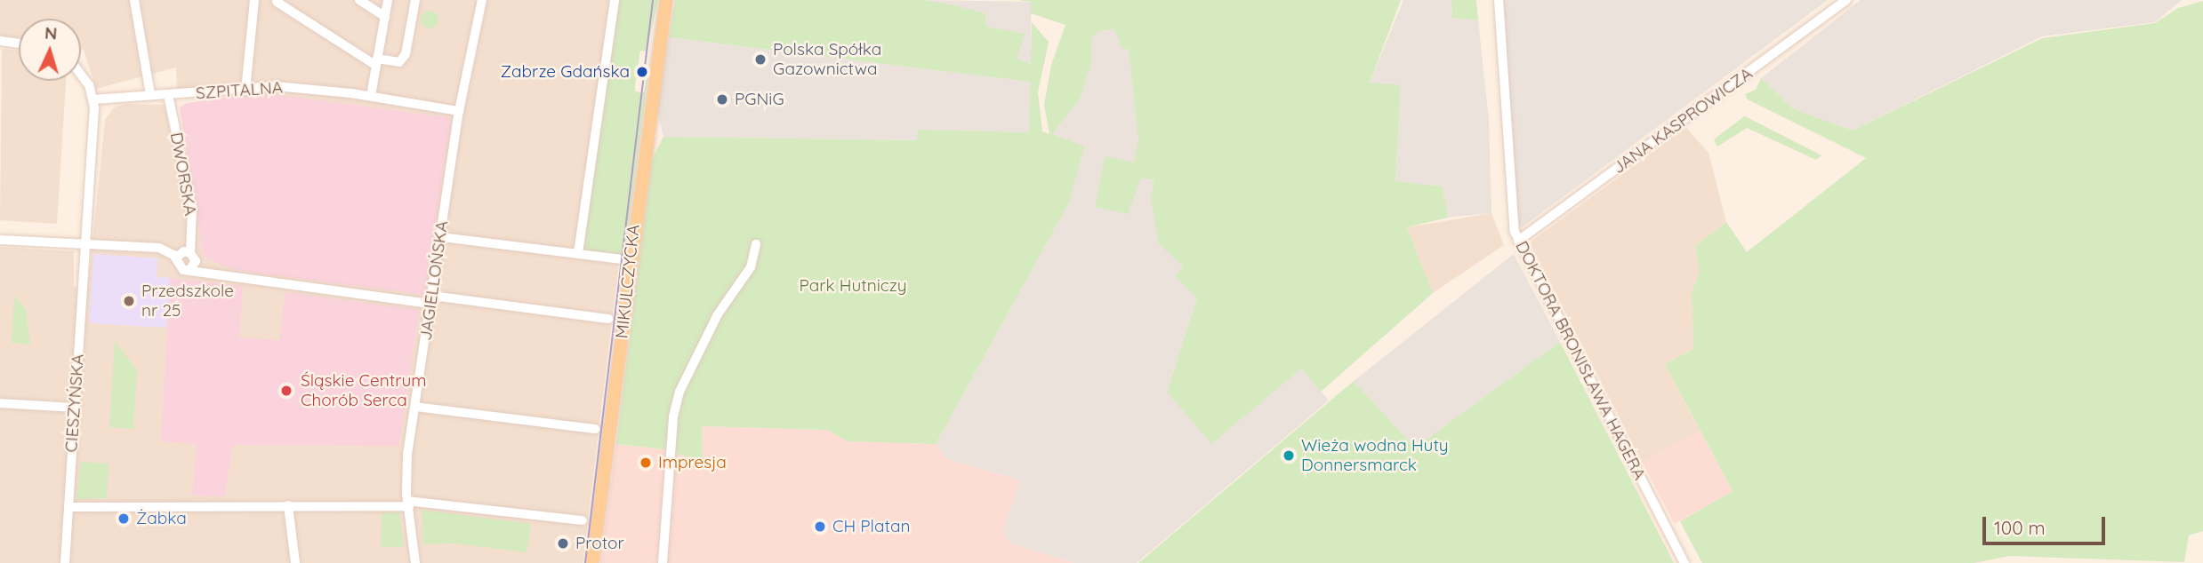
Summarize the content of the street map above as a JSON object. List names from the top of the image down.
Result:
{
  "streets": {
    "main road": ["MIKULCZYCKA"],
    "street": [
      "SZPITALNA",
      "JANA KASPROWICZA",
      "DWORSKA",
      "JAGIELLOŃSKA",
      "DOKTORA BRONISŁAWA HAGERA",
      "CIESZYŃSKA"
    ]
  },
  "crossings": [
    ["SZPITALNA", "DWORSKA"],
    ["SZPITALNA", "JAGIELLOŃSKA"],
    ["SZPITALNA", "CIESZYŃSKA"],
    ["JANA KASPROWICZA", "DOKTORA BRONISŁAWA HAGERA"]
  ],
  "parks": ["Park Hutniczy"],
  "places": [
    "Polska Spółka Gazownictwa",
    "Zabrze Gdańska",
    "PGNiG",
    "Przedszkole nr 25",
    "Śląskie Centrum Chorób Serca",
    "Wieża wodna Huty Donnersmarck",
    "Impresja",
    "Żabka",
    "CH Platan",
    "Protor"
  ],
  "scale_bar": "100 m",
  "north": "top"
}
